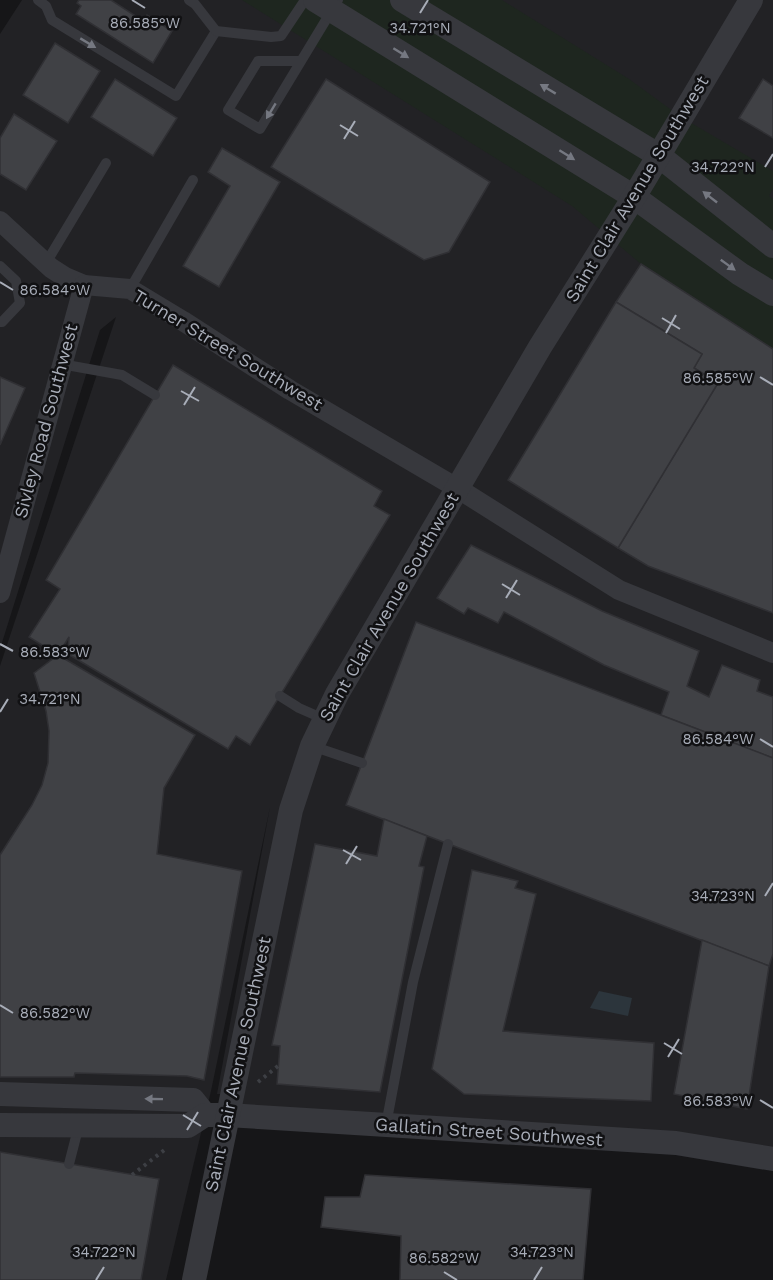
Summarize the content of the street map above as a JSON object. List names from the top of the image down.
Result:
{
  "streets": {
    "street": [
      "Saint Clair Avenue Southwest",
      "Turner Street Southwest",
      "Sivley Road Southwest",
      "Gallatin Street Southwest"
    ]
  },
  "crossings": [
    ["Saint Clair Avenue Southwest", "Turner Street Southwest"],
    ["Saint Clair Avenue Southwest", "Gallatin Street Southwest"],
    ["Turner Street Southwest", "Sivley Road Southwest"]
  ],
  "coordinates": [
    "86.585°W",
    "34.721°N",
    "34.722°N",
    "86.584°W",
    "86.583°W",
    "34.723°N",
    "86.582°W"
  ]
}
